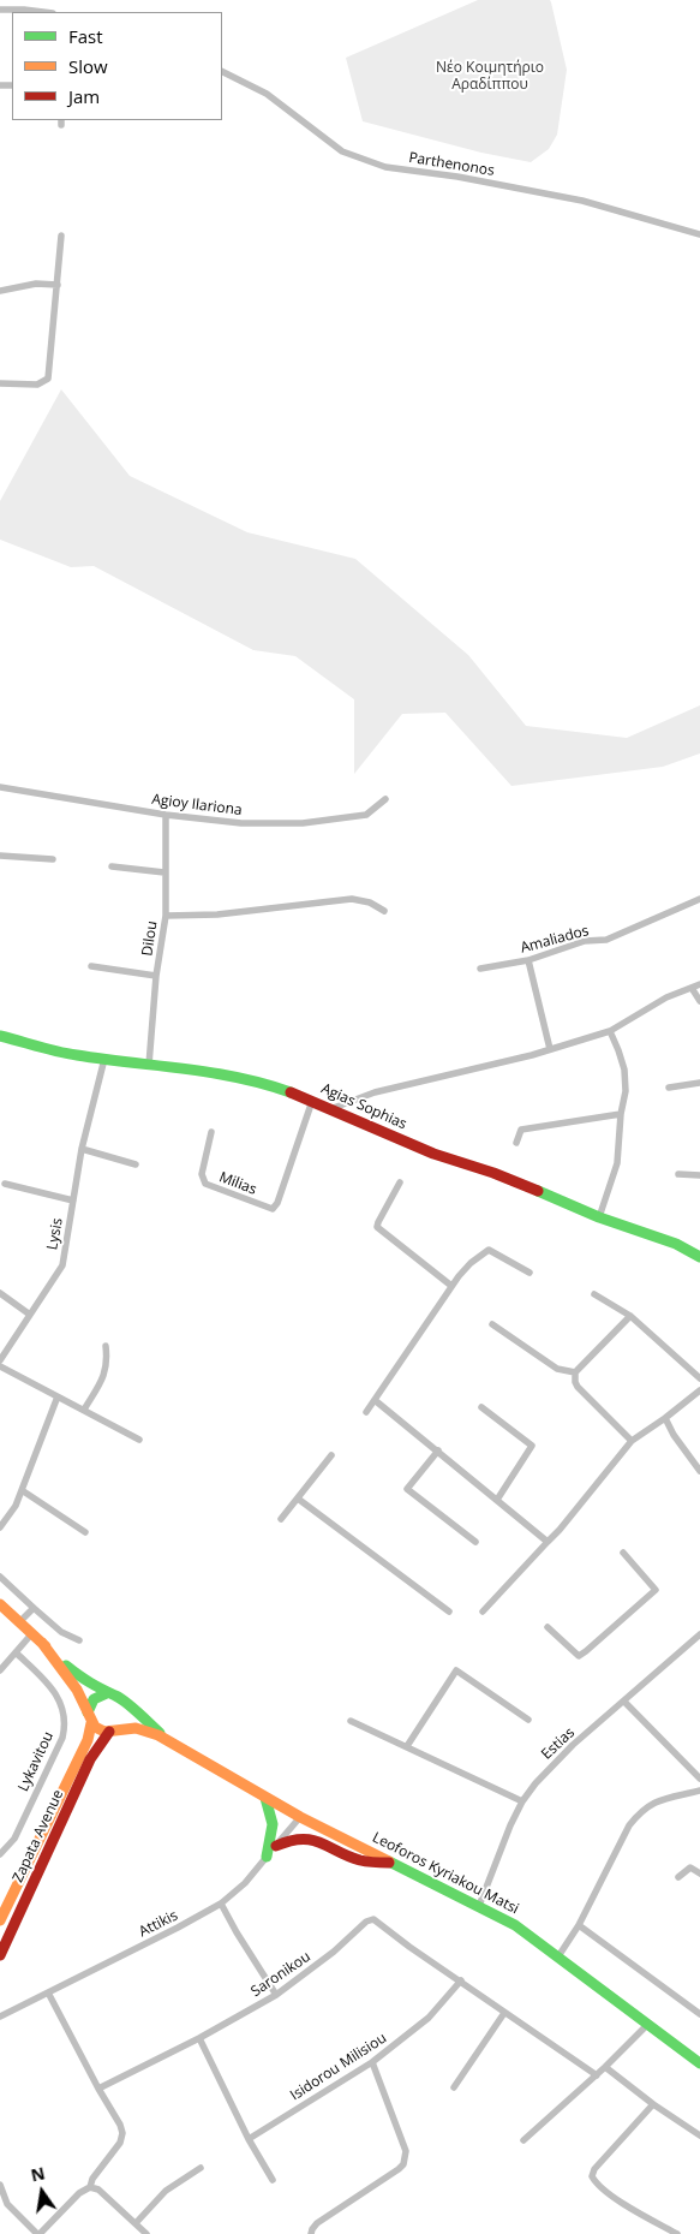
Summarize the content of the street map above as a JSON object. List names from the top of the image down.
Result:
{
  "streets": {
    "main road": ["Agias Sophias", "Zapata Avenue", "Leoforos Kyriakou Matsi"],
    "street": [
      "Parthenonos",
      "Agioy Ilariona",
      "Dilou",
      "Amaliados",
      "Milias",
      "Lysis",
      "Estias",
      "Lykavitou",
      "Attikis",
      "Saronikou",
      "Isidorou Milisiou"
    ]
  },
  "crossings": [
    ["Agioy Ilariona", "Dilou"],
    ["Dilou", "Agias Sophias"],
    ["Agias Sophias", "Milias"],
    ["Agias Sophias", "Lysis"],
    ["Estias", "Leoforos Kyriakou Matsi"],
    ["Zapata Avenue", "Leoforos Kyriakou Matsi"],
    ["Leoforos Kyriakou Matsi", "Attikis"],
    ["Saronikou", "Isidorou Milisiou"]
  ],
  "parks": ["Νέο Κοιμητήριο Αραδίππου"],
  "legend": ["Fast", "Slow", "Jam"],
  "north": "top"
}
